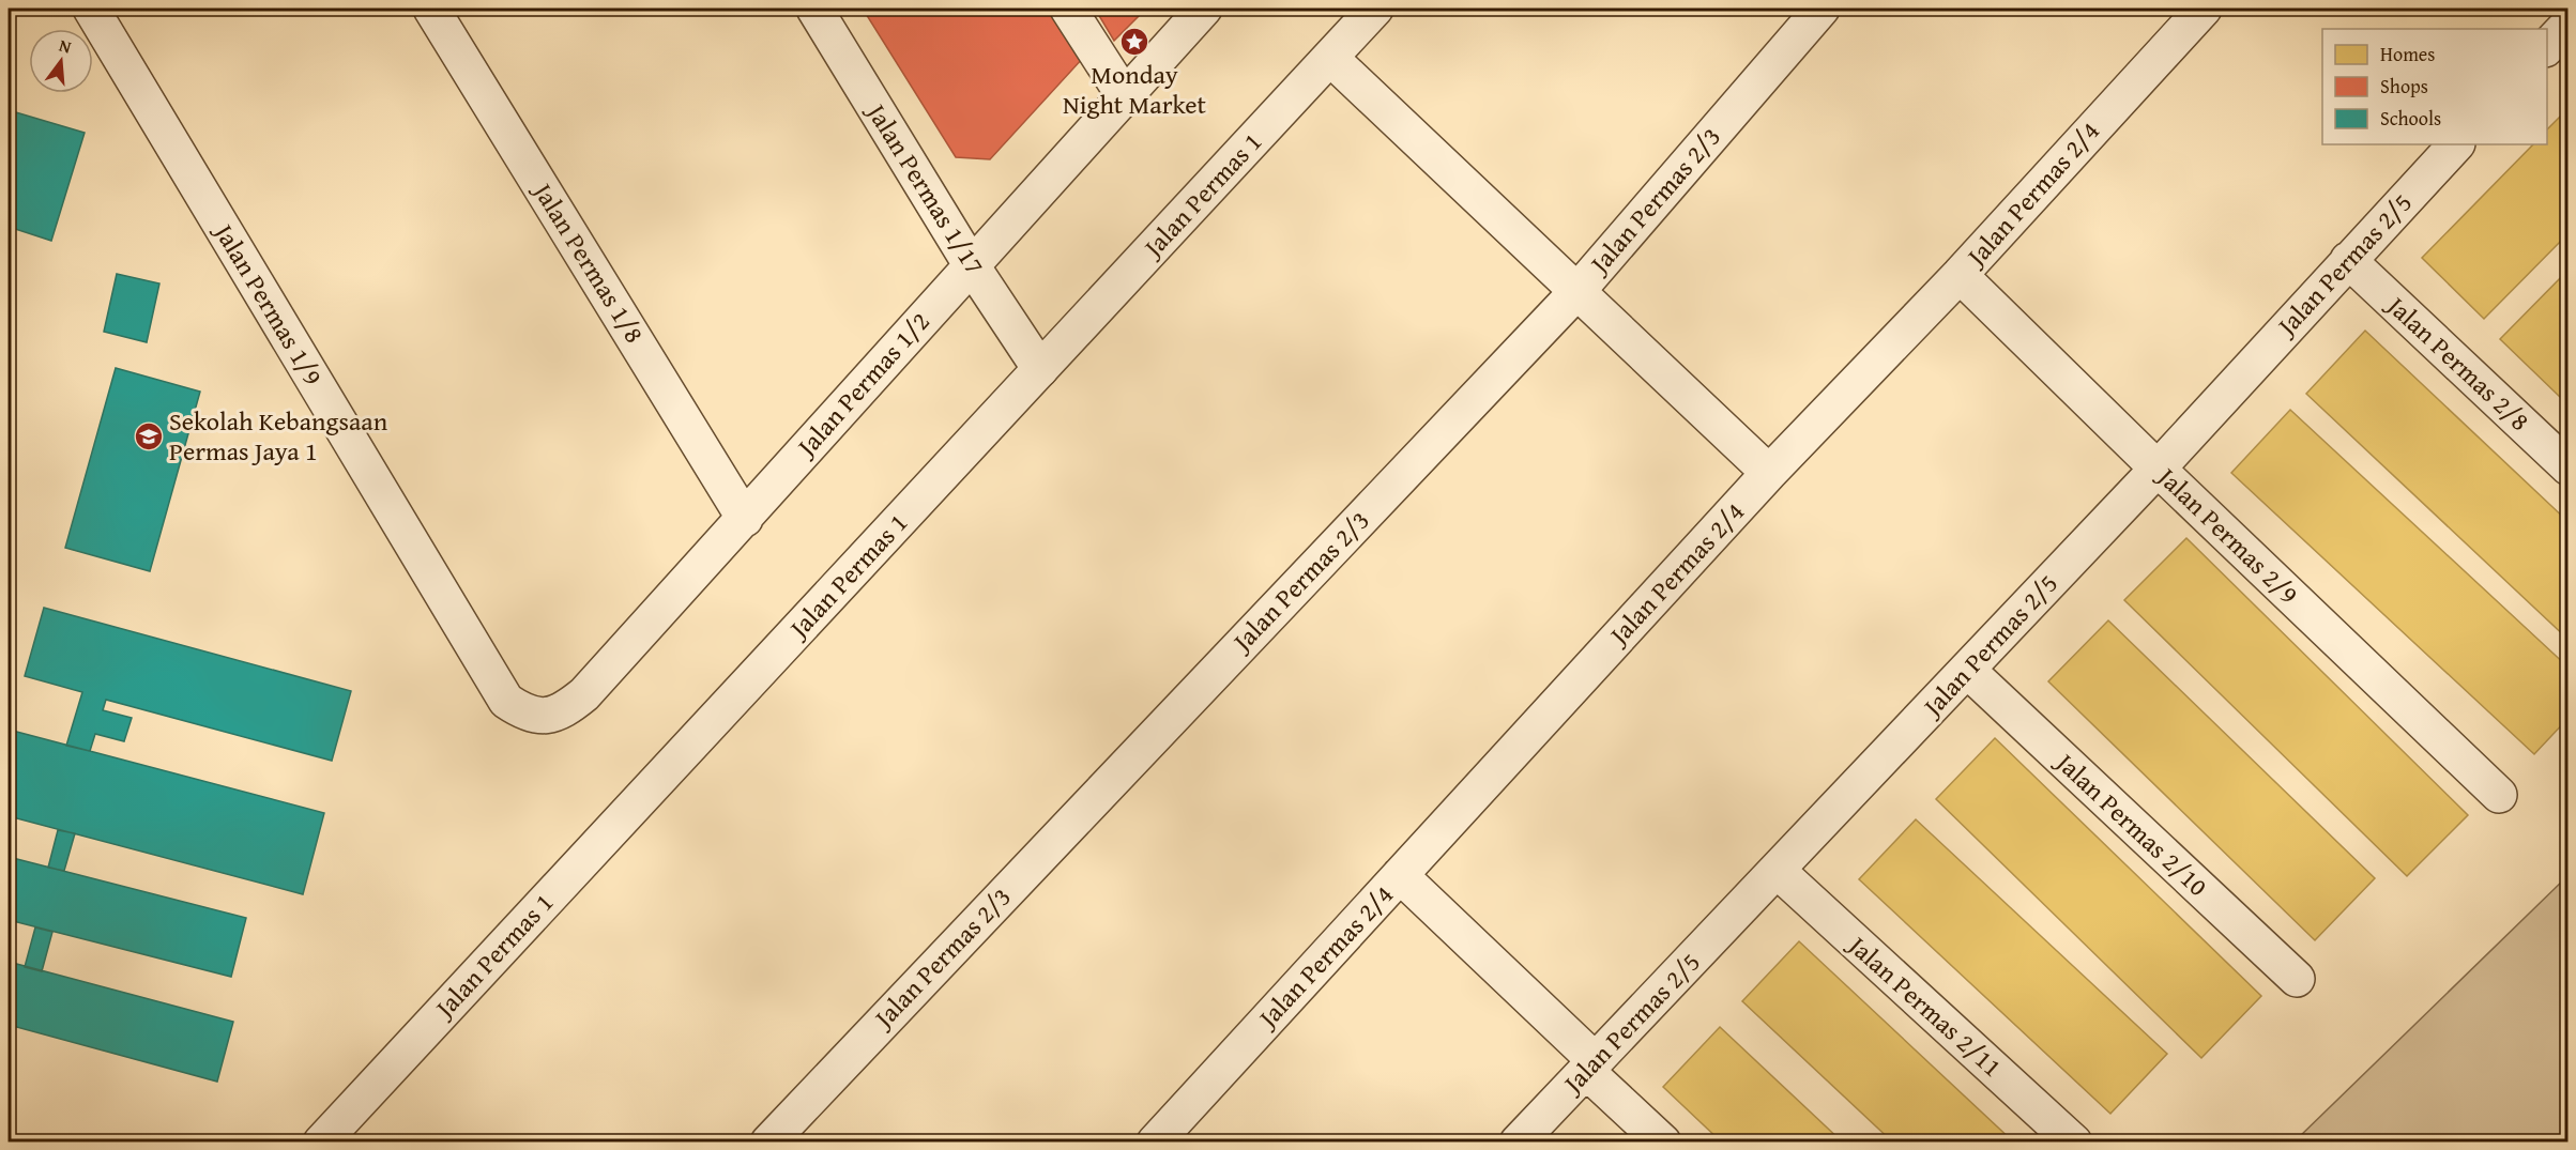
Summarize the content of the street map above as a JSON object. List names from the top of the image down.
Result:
{
  "streets": {
    "street": [
      "Jalan Permas 1/17",
      "Jalan Permas 2/4",
      "Jalan Permas 1",
      "Jalan Permas 2/3",
      "Jalan Permas 1/8",
      "Jalan Permas 2/5",
      "Jalan Permas 1/9",
      "Jalan Permas 2/8",
      "Jalan Permas 1/2",
      "Jalan Permas 2/9",
      "Jalan Permas 2/10",
      "Jalan Permas 2/11"
    ]
  },
  "crossings": [
    ["Jalan Permas 1/17", "Jalan Permas 1"],
    ["Jalan Permas 1/17", "Jalan Permas 1/2"],
    ["Jalan Permas 2/4", "Jalan Permas 2/9"],
    ["Jalan Permas 1/8", "Jalan Permas 1/2"],
    ["Jalan Permas 2/5", "Jalan Permas 2/8"],
    ["Jalan Permas 2/5", "Jalan Permas 2/9"],
    ["Jalan Permas 2/5", "Jalan Permas 2/10"],
    ["Jalan Permas 2/5", "Jalan Permas 2/11"],
    ["Jalan Permas 1/9", "Jalan Permas 1/2"]
  ],
  "places": {
    "place": ["Monday Night Market"],
    "school or university": ["Sekolah Kebangsaan Permas Jaya 1"]
  },
  "legend": ["Homes", "Shops", "Schools"],
  "north": "top"
}
